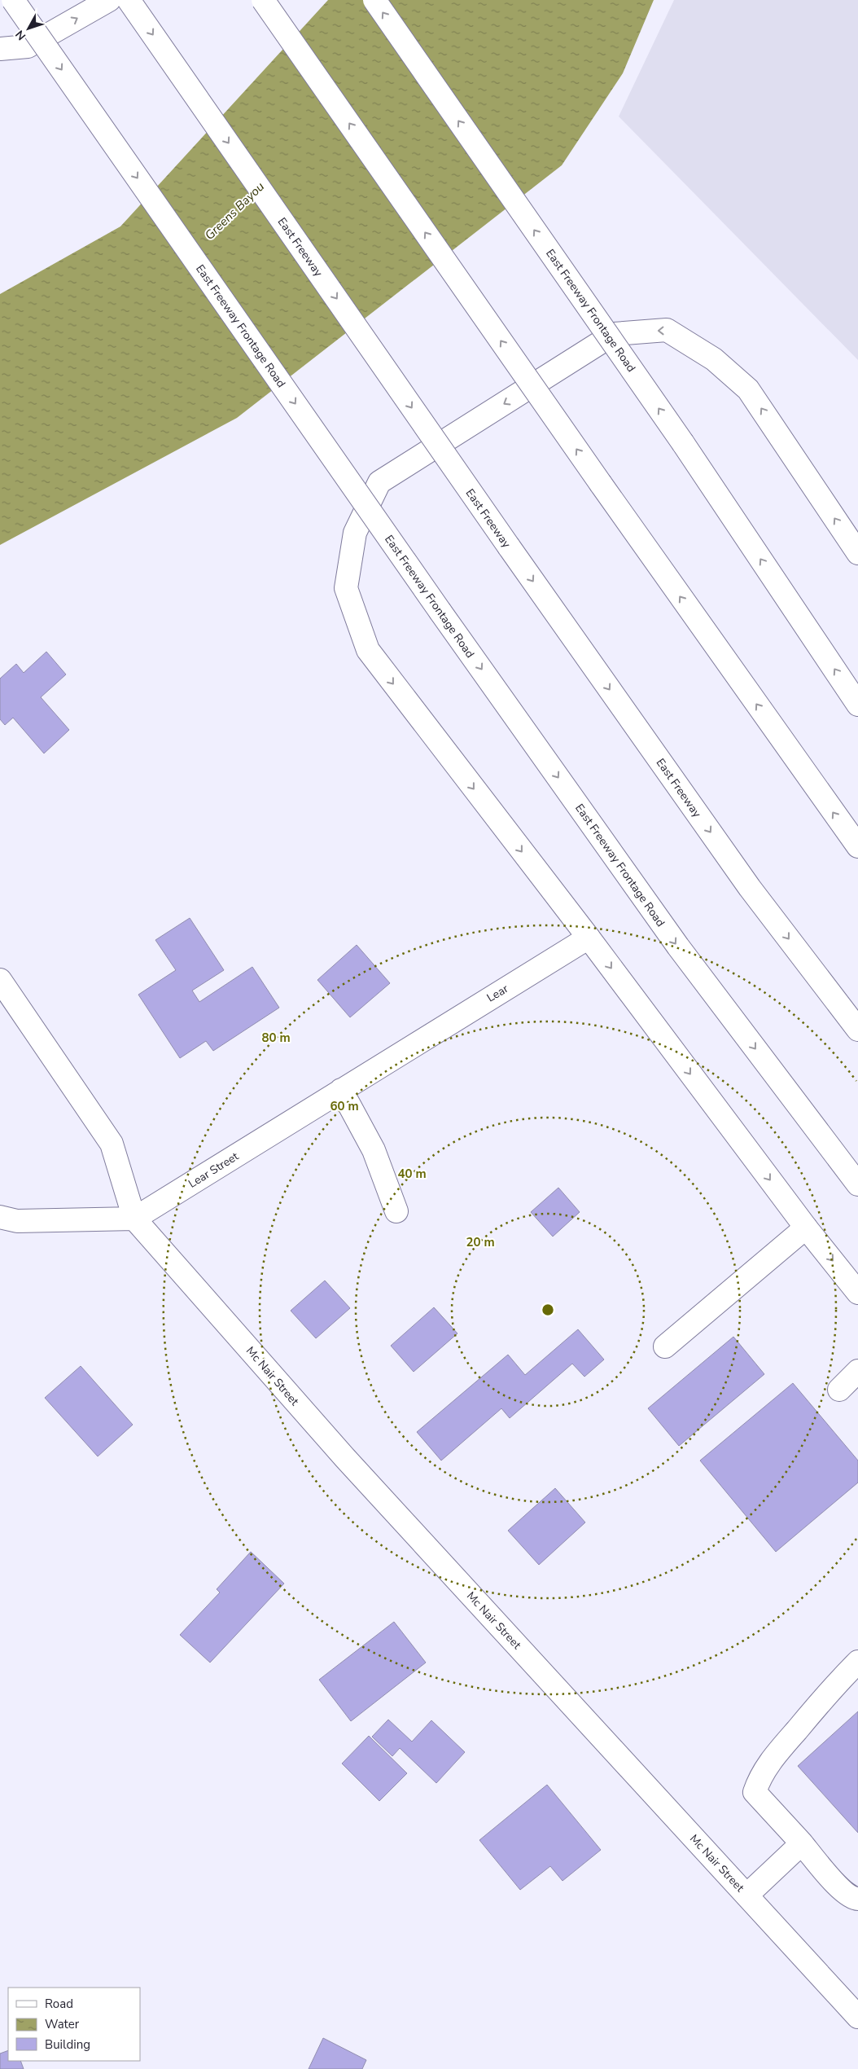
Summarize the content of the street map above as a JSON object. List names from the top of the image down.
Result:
{
  "streets": {
    "main road": [
      "East Freeway",
      "East Freeway Frontage Road",
      "Lear",
      "Lear Street",
      "Mc Nair Street"
    ]
  },
  "crossings": [
    ["Lear", "Lear Street"],
    ["Lear Street", "Mc Nair Street"]
  ],
  "water": ["Greens Bayou"],
  "legend": ["Road", "Water", "Building"],
  "north": "bottom left",
  "rings": [
    "80 m",
    "60 m",
    "40 m",
    "20 m"
  ]
}
